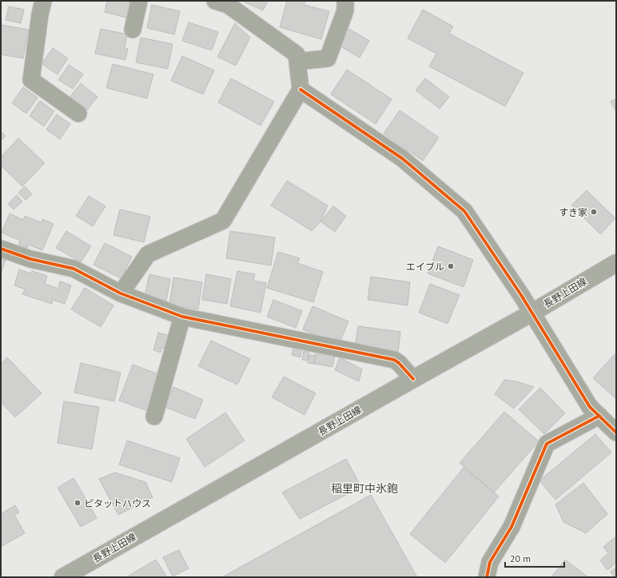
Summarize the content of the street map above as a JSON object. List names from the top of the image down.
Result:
{
  "streets": {
    "main road": ["長野上田線"]
  },
  "districts": ["稲里町中氷鉋"],
  "places": ["すき家", "エイブル", "ピタットハウス"],
  "scale_bar": "20 m"
}
